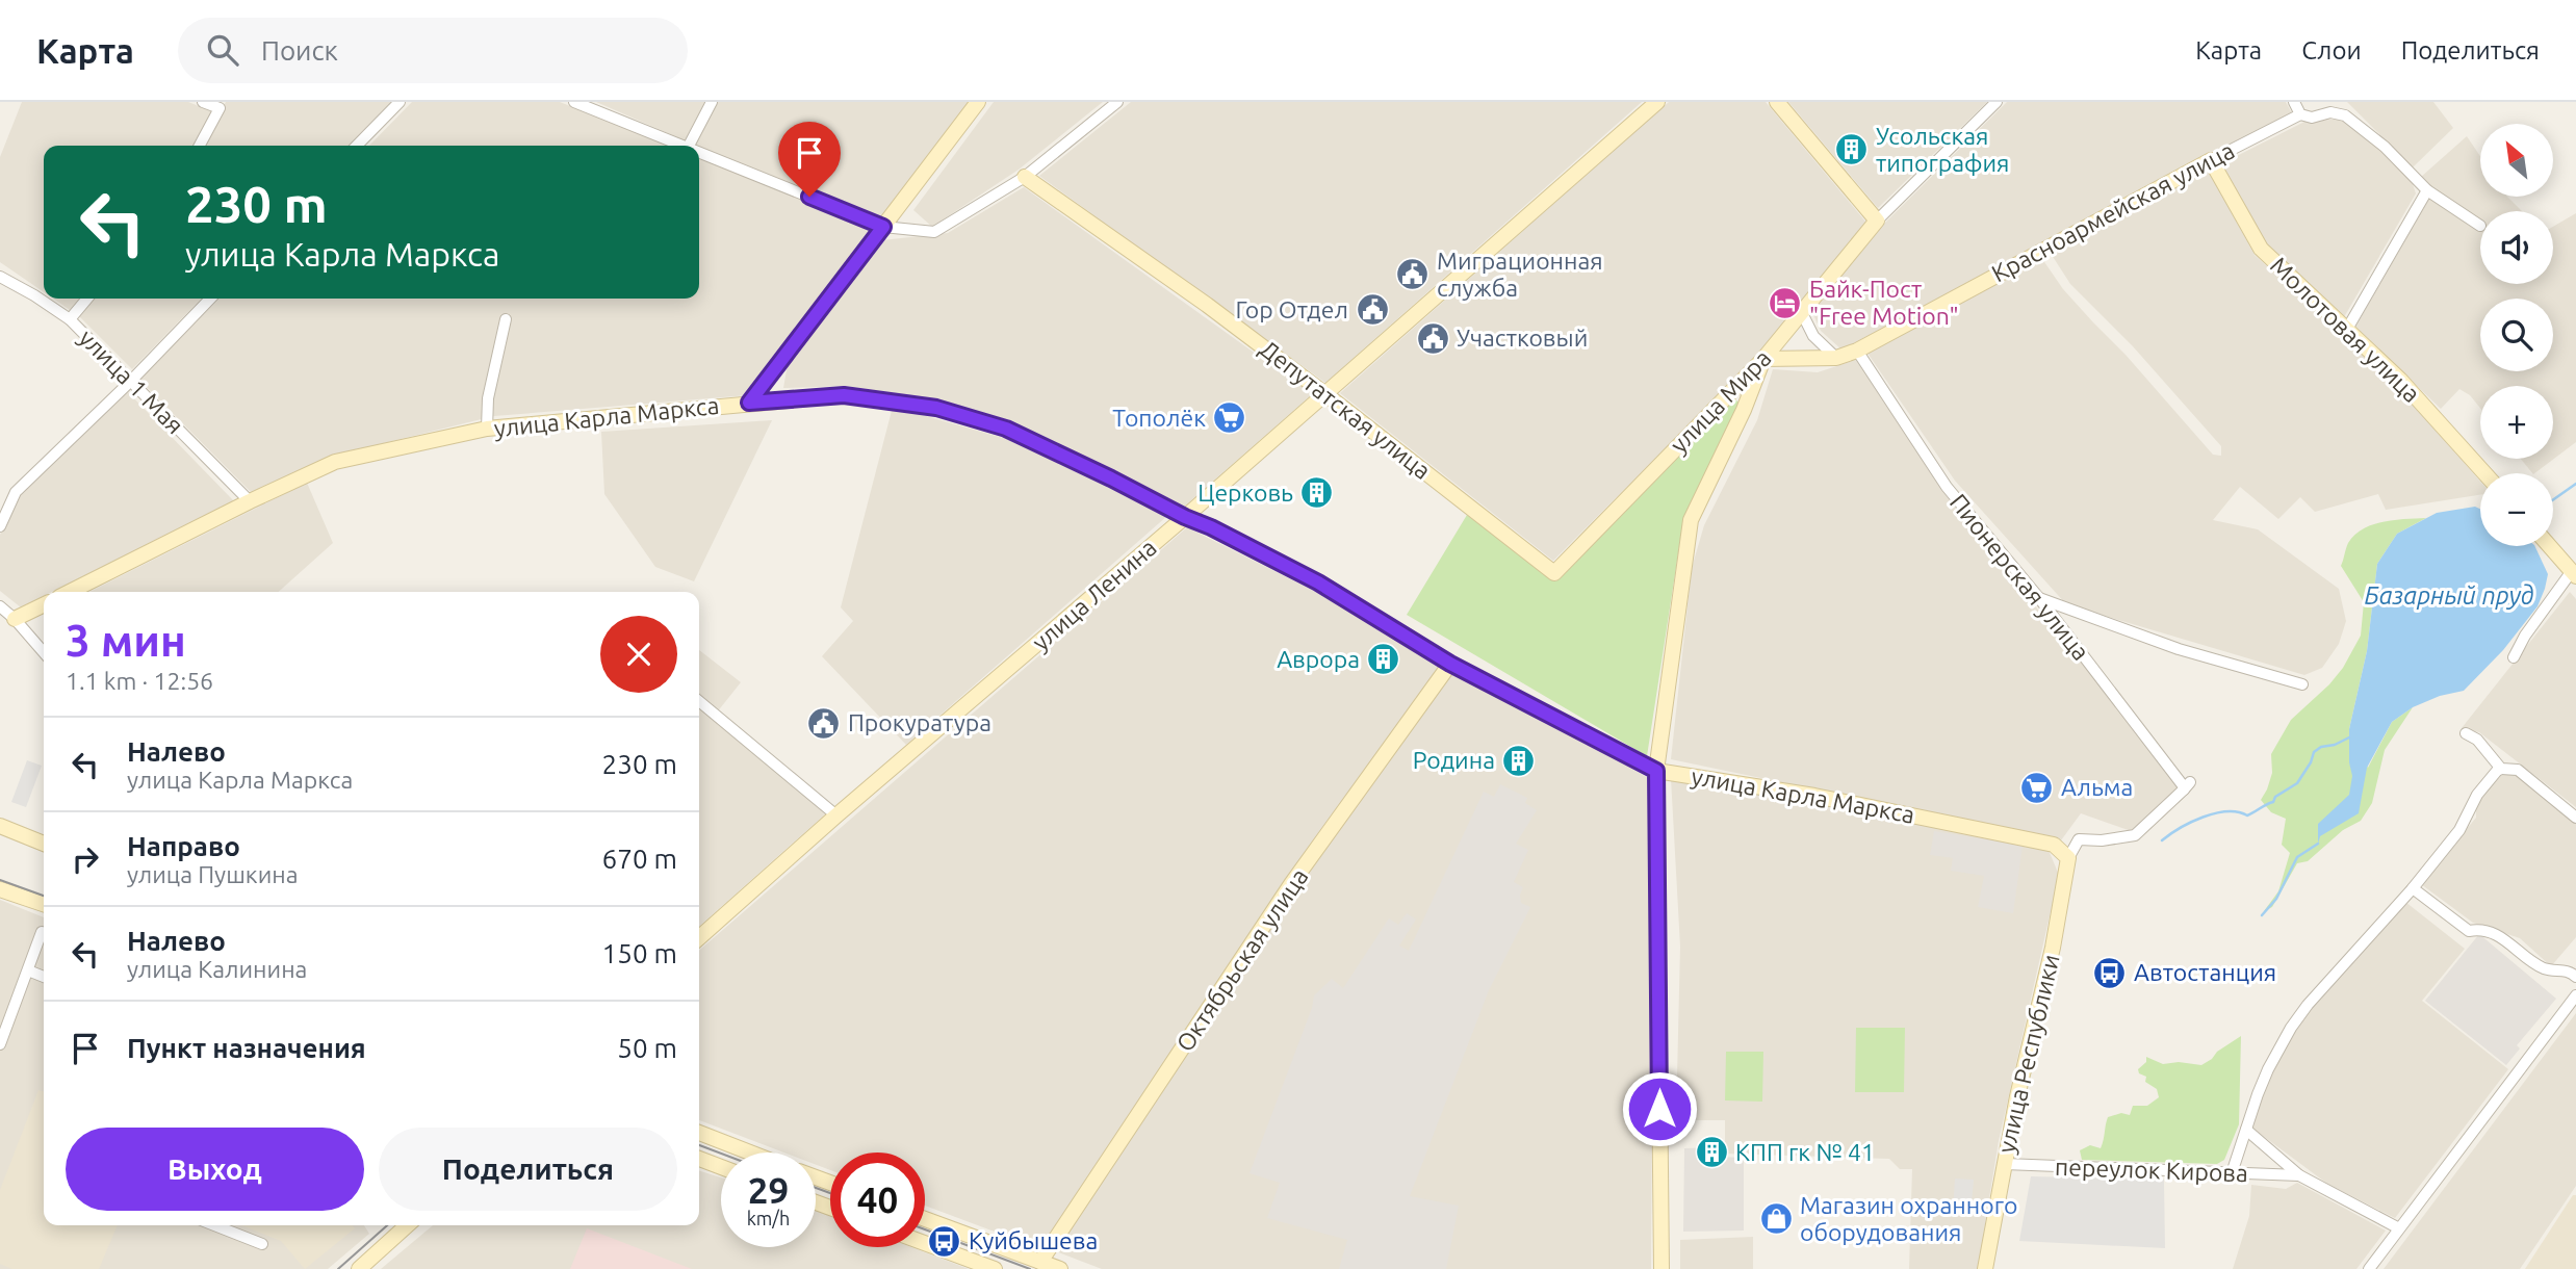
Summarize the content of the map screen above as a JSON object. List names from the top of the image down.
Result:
{
  "streets": {
    "street": [
      "Красноармейская улица",
      "Молотовая улица",
      "улица 1 Мая",
      "улица Мира",
      "Депутатская улица",
      "улица Карла Маркса",
      "Пионерская улица",
      "улица Ленина",
      "Октябрьская улица",
      "улица Республики",
      "переулок Кирова"
    ]
  },
  "crossings": [
    ["Красноармейская улица", "Молотовая улица"],
    ["Красноармейская улица", "улица Мира"],
    ["Красноармейская улица", "Пионерская улица"],
    ["улица 1 Мая", "улица Карла Маркса"],
    ["улица Мира", "Депутатская улица"],
    ["Депутатская улица", "улица Ленина"],
    ["улица Карла Маркса", "Пионерская улица"],
    ["улица Карла Маркса", "улица Ленина"],
    ["улица Карла Маркса", "Октябрьская улица"],
    ["улица Карла Маркса", "улица Республики"],
    ["Пионерская улица", "улица Республики"],
    ["улица Республики", "переулок Кирова"]
  ],
  "water": ["Базарный пруд"],
  "places": {
    "building": [
      "Усольская типография",
      "Церковь",
      "Аврора",
      "Родина",
      "КПП гк № 41"
    ],
    "public building": [
      "Миграционная служба",
      "Гор Отдел",
      "Участковый",
      "Прокуратура"
    ],
    "hotel": ["Байк-Пост \"Free Motion\""],
    "supermarket": ["Тополёк", "Альма"],
    "bus stop": ["Автостанция", "Куйбышева"],
    "shop": ["Магазин охранного оборудования"]
  },
  "north": "top left",
  "page": {
    "header": "Карта",
    "search": "Поиск",
    "nav": ["Карта", "Слои", "Поделиться"],
    "map_buttons": ["+", "−"],
    "turn": ["230 m", "улица Карла Маркса"],
    "heading": ["3 мин", "1.1 km · 12:56"],
    "list": [
      {
        "name": "Налево",
        "note": "улица Карла Маркса",
        "value": "230 m"
      },
      {
        "name": "Направо",
        "note": "улица Пушкина",
        "value": "670 m"
      },
      {
        "name": "Налево",
        "note": "улица Калинина",
        "value": "150 m"
      },
      {
        "name": "Пункт назначения",
        "value": "50 m"
      }
    ],
    "buttons": ["Выход", "Поделиться"],
    "speed": "29 km/h",
    "limit": "40"
  }
}
